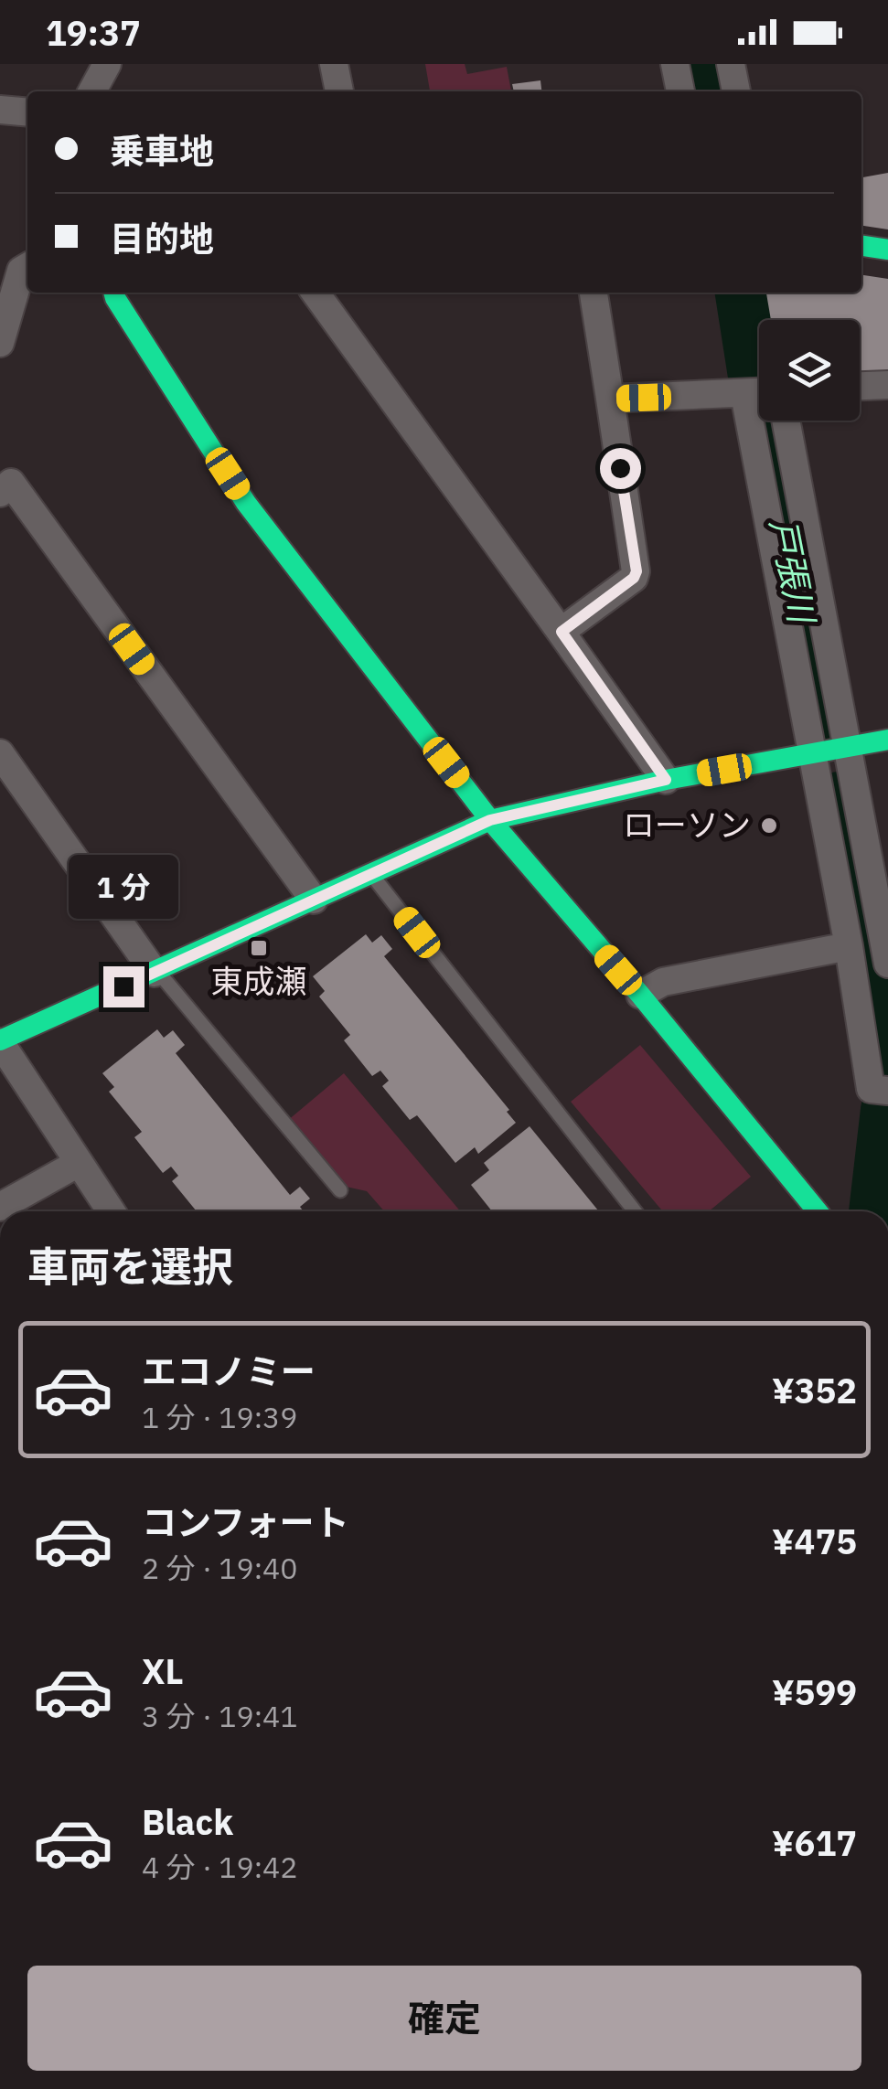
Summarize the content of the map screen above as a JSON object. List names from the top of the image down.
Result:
{
  "water": ["戸張川"],
  "places": {
    "other": ["ローソン"],
    "transit": ["東成瀬"]
  },
  "page": {
    "status": "19:37",
    "banner": ["乗車地", "目的地"],
    "bubble": "1 分",
    "heading": "車両を選択",
    "list": [
      {
        "name": "エコノミー",
        "note": "1 分 · 19:39",
        "value": "¥352"
      },
      {
        "name": "コンフォート",
        "note": "2 分 · 19:40",
        "value": "¥475"
      },
      {
        "name": "XL",
        "note": "3 分 · 19:41",
        "value": "¥599"
      },
      {
        "name": "Black",
        "note": "4 分 · 19:42",
        "value": "¥617"
      }
    ],
    "buttons": "確定"
  }
}
